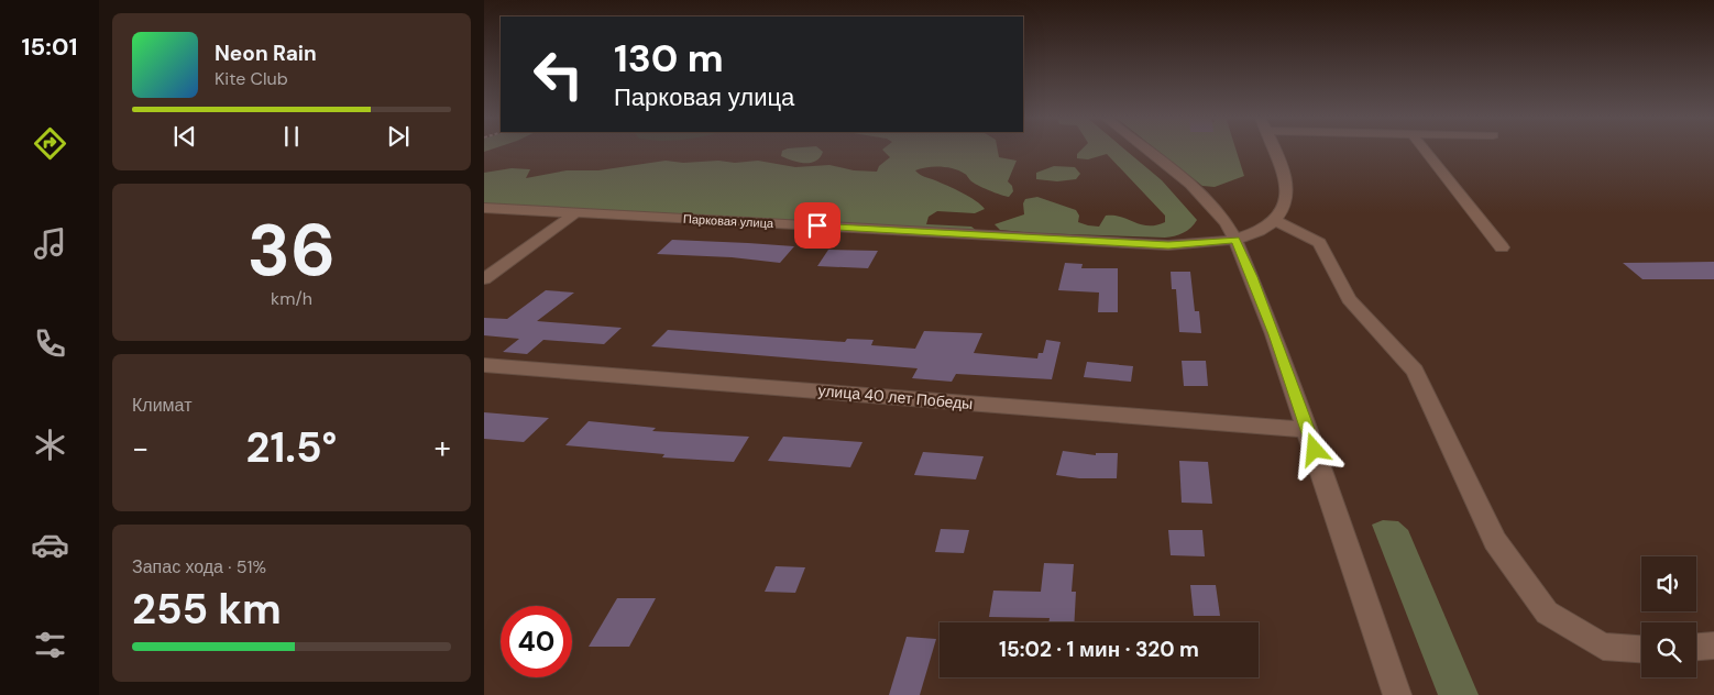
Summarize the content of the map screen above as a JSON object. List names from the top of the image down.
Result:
{
  "streets": {
    "street": ["Парковая улица", "улица 40 лет Победы"]
  },
  "page": {
    "tabs": "15:01",
    "turn": ["130 m", "Парковая улица"],
    "song": ["Neon Rain", "Kite Club"],
    "tile": [
      ["36", "km/h"],
      "Климат",
      ["Запас хода · 51%", "255 km"]
    ],
    "heat": ["−", "21.5°", "+"],
    "limit": "40",
    "trip": "15:02 · 1 мин · 320 m"
  }
}
